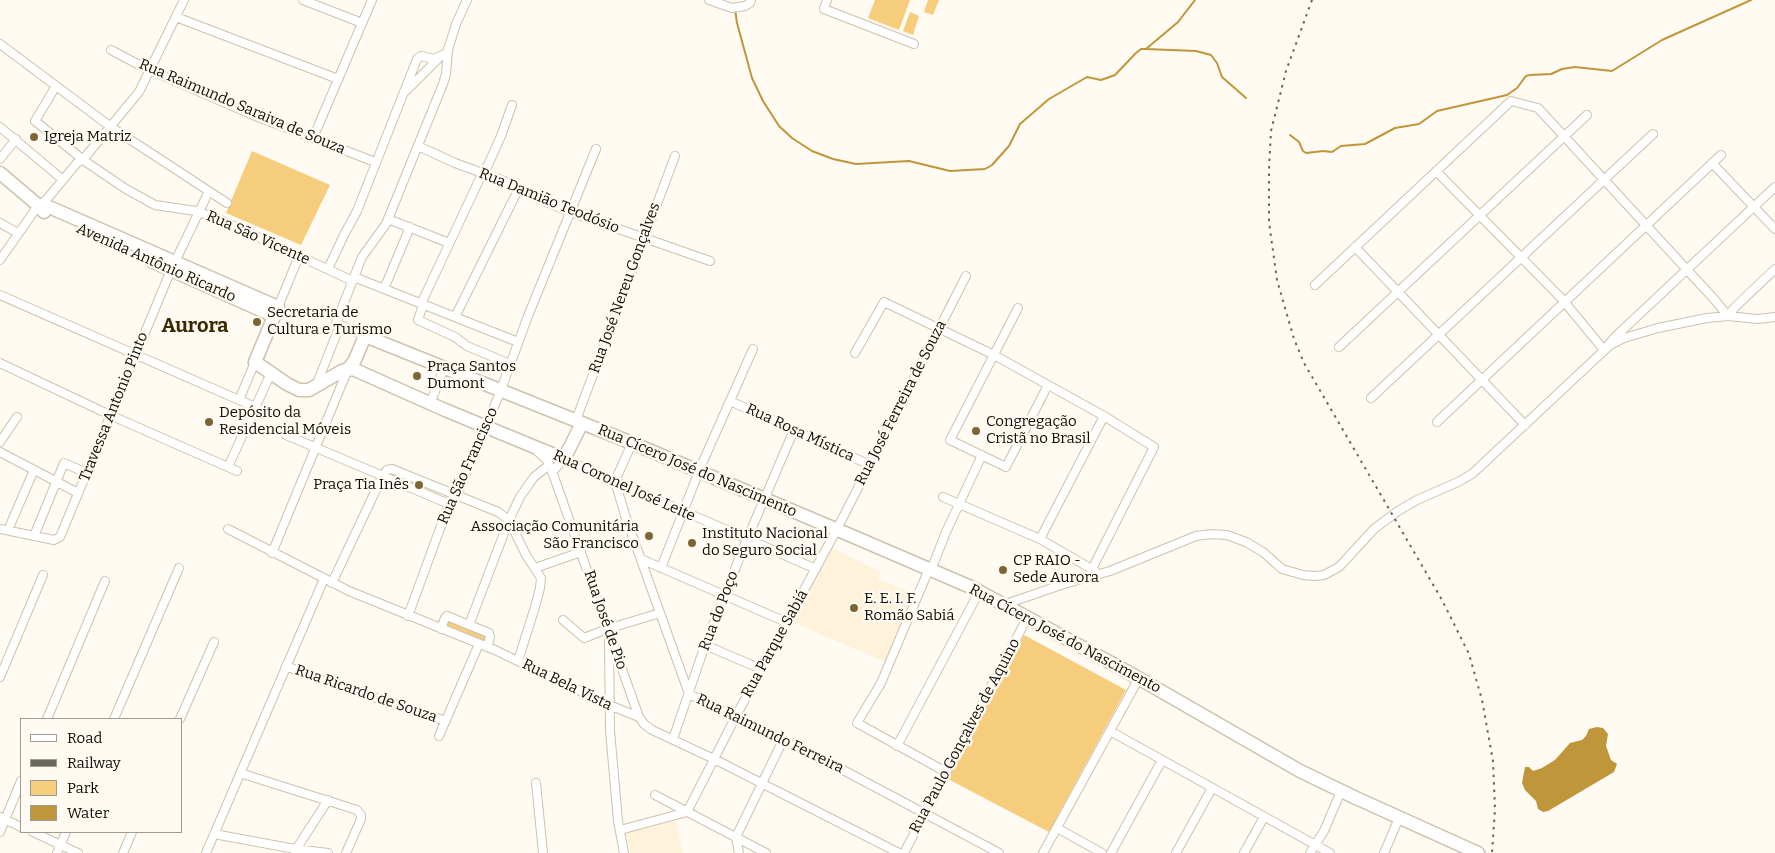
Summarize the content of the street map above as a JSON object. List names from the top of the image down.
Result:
{
  "streets": {
    "main road": [
      "Avenida Antônio Ricardo",
      "Rua José Nereu Gonçalves",
      "Rua Cícero José do Nascimento",
      "Rua Coronel José Leite"
    ],
    "street": [
      "Rua Raimundo Saraiva de Souza",
      "Rua Damião Teodósio",
      "Rua São Vicente",
      "Rua José Ferreira de Souza",
      "Travessa Antonio Pinto",
      "Rua Rosa Mística",
      "Rua São Francisco",
      "Rua do Poço",
      "Rua José de Pio",
      "Rua Parque Sabiá",
      "Rua Bela Vista",
      "Rua Ricardo de Souza",
      "Rua Raimundo Ferreira",
      "Rua Paulo Gonçalves de Aquino"
    ]
  },
  "crossings": [
    ["Rua Damião Teodósio", "Rua José Nereu Gonçalves"],
    ["Rua Damião Teodósio", "Rua São Francisco"],
    ["Rua São Vicente", "Travessa Antonio Pinto"],
    ["Rua São Vicente", "Rua São Francisco"],
    ["Avenida Antônio Ricardo", "Travessa Antonio Pinto"],
    ["Rua José Nereu Gonçalves", "Rua Cícero José do Nascimento"],
    ["Rua José Nereu Gonçalves", "Rua Coronel José Leite"],
    ["Rua José Nereu Gonçalves", "Rua José de Pio"],
    ["Rua José Ferreira de Souza", "Rua Rosa Mística"],
    ["Rua José Ferreira de Souza", "Rua Cícero José do Nascimento"],
    ["Rua José Ferreira de Souza", "Rua Parque Sabiá"],
    ["Rua Rosa Mística", "Rua do Poço"],
    ["Rua São Francisco", "Rua Cícero José do Nascimento"],
    ["Rua São Francisco", "Rua Coronel José Leite"],
    ["Rua São Francisco", "Rua Bela Vista"],
    ["Rua Cícero José do Nascimento", "Rua do Poço"],
    ["Rua Cícero José do Nascimento", "Rua Parque Sabiá"],
    ["Rua Cícero José do Nascimento", "Rua Paulo Gonçalves de Aquino"],
    ["Rua Coronel José Leite", "Rua do Poço"],
    ["Rua Coronel José Leite", "Rua José de Pio"],
    ["Rua Coronel José Leite", "Rua Parque Sabiá"],
    ["Rua Coronel José Leite", "Rua Raimundo Ferreira"],
    ["Rua do Poço", "Rua Bela Vista"],
    ["Rua do Poço", "Rua Raimundo Ferreira"],
    ["Rua José de Pio", "Rua Bela Vista"],
    ["Rua Parque Sabiá", "Rua Bela Vista"],
    ["Rua Parque Sabiá", "Rua Raimundo Ferreira"],
    ["Rua Raimundo Ferreira", "Rua Paulo Gonçalves de Aquino"]
  ],
  "districts": ["Aurora"],
  "places": [
    "Igreja Matriz",
    "Secretaria de Cultura e Turismo",
    "Praça Santos Dumont",
    "Depósito da Residencial Móveis",
    "Congregação Cristã no Brasil",
    "Praça Tia Inês",
    "Associação Comunitária São Francisco",
    "Instituto Nacional do Seguro Social",
    "CP RAIO - Sede Aurora",
    "E. E. I. F. Romão Sabiá"
  ],
  "legend": [
    "Road",
    "Railway",
    "Park",
    "Water"
  ]
}
